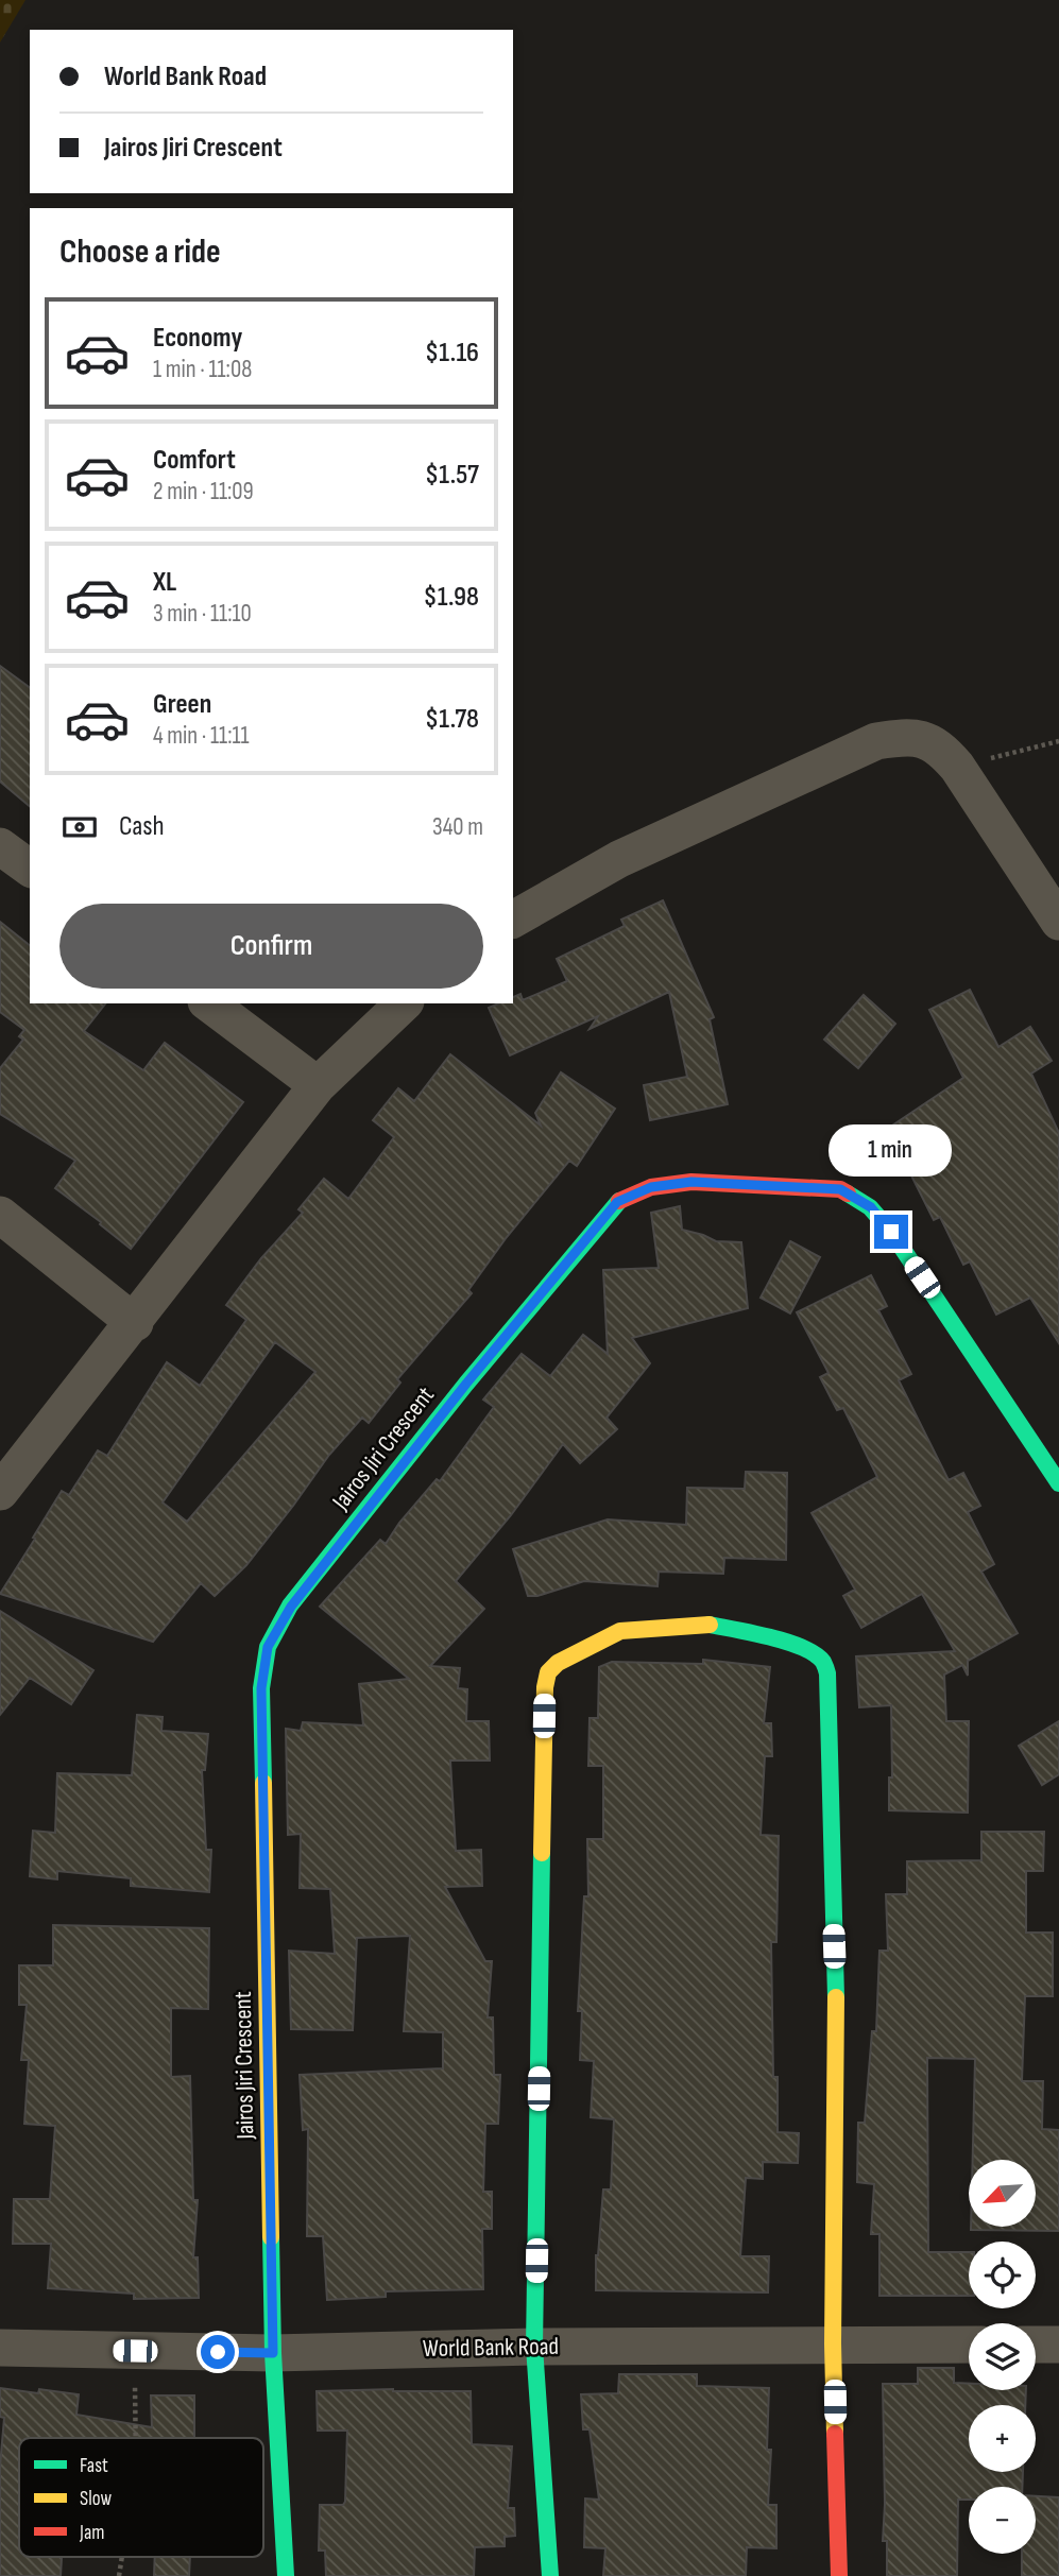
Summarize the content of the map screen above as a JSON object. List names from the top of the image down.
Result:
{
  "streets": {
    "street": ["Jairos Jiri Crescent", "World Bank Road"]
  },
  "crossings": [
    ["Jairos Jiri Crescent", "World Bank Road"]
  ],
  "legend": ["Fast", "Slow", "Jam"],
  "north": "bottom left",
  "page": {
    "banner": ["World Bank Road", "Jairos Jiri Crescent"],
    "heading": "Choose a ride",
    "list": [
      {
        "name": "Economy",
        "note": "1 min · 11:08",
        "value": "$1.16"
      },
      {
        "name": "Comfort",
        "note": "2 min · 11:09",
        "value": "$1.57"
      },
      {
        "name": "XL",
        "note": "3 min · 11:10",
        "value": "$1.98"
      },
      {
        "name": "Green",
        "note": "4 min · 11:11",
        "value": "$1.78"
      }
    ],
    "pay": ["Cash", "340 m"],
    "buttons": "Confirm",
    "bubble": "1 min",
    "map_buttons": ["+", "−"]
  }
}
